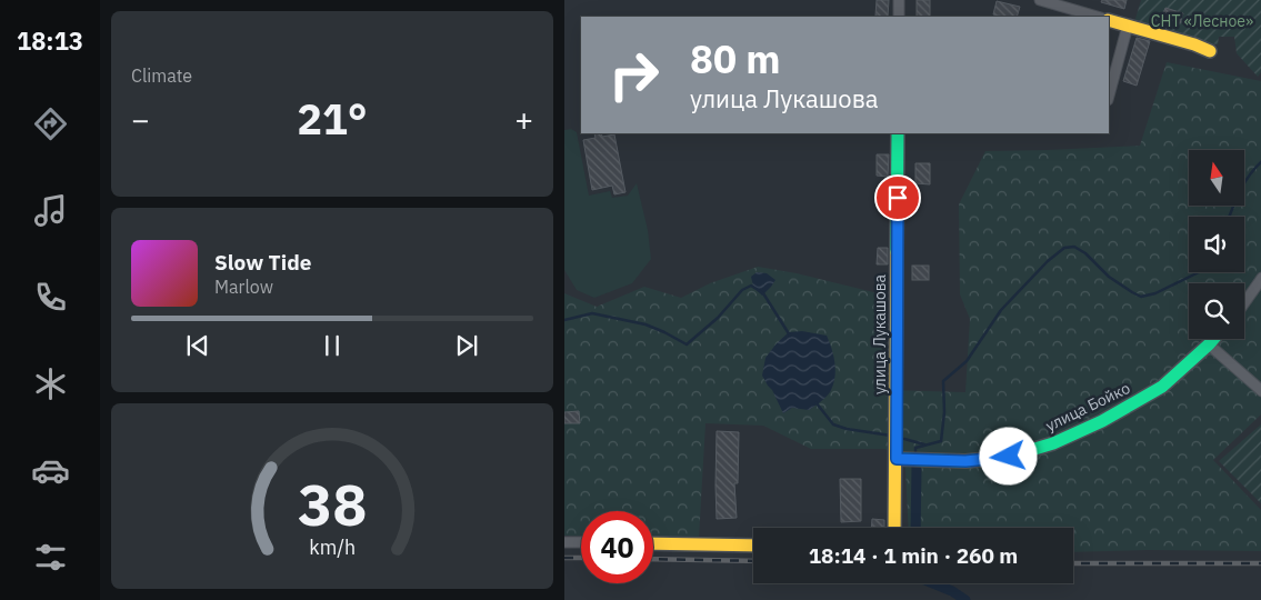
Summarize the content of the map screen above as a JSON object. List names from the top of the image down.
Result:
{
  "streets": {
    "street": ["улица Лукашова", "улица Бойко"]
  },
  "crossings": [
    ["улица Лукашова", "улица Бойко"]
  ],
  "parks": ["СНТ «Лесное»"],
  "north": "top",
  "page": {
    "tabs": "18:13",
    "tile": "Climate",
    "turn": ["80 m", "улица Лукашова"],
    "heat": ["−", "21°", "+"],
    "song": ["Slow Tide", "Marlow"],
    "limit": "40",
    "trip": "18:14 · 1 min · 260 m",
    "gauge": ["38", "km/h"]
  }
}
